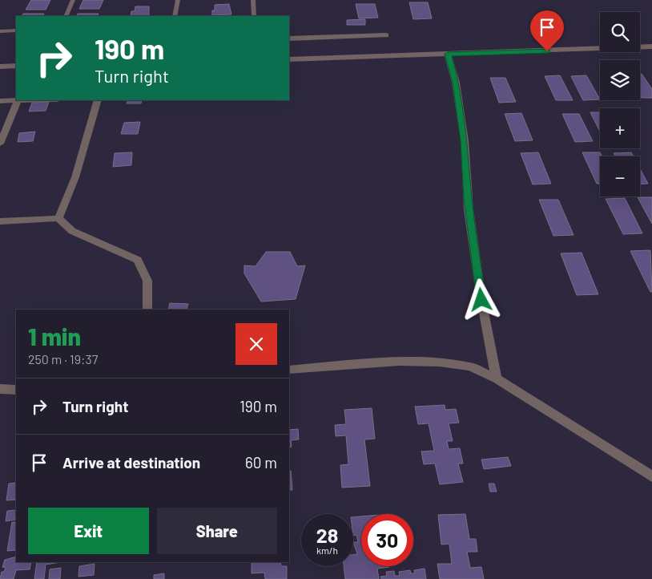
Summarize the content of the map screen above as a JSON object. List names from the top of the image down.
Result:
{
  "page": {
    "map_buttons": ["+", "−"],
    "turn": ["190 m", "Turn right"],
    "heading": ["1 min", "250 m · 19:37"],
    "list": [
      {
        "name": "Turn right",
        "value": "190 m"
      },
      {
        "name": "Arrive at destination",
        "value": "60 m"
      }
    ],
    "buttons": ["Exit", "Share"],
    "speed": "28 km/h",
    "limit": "30"
  }
}
